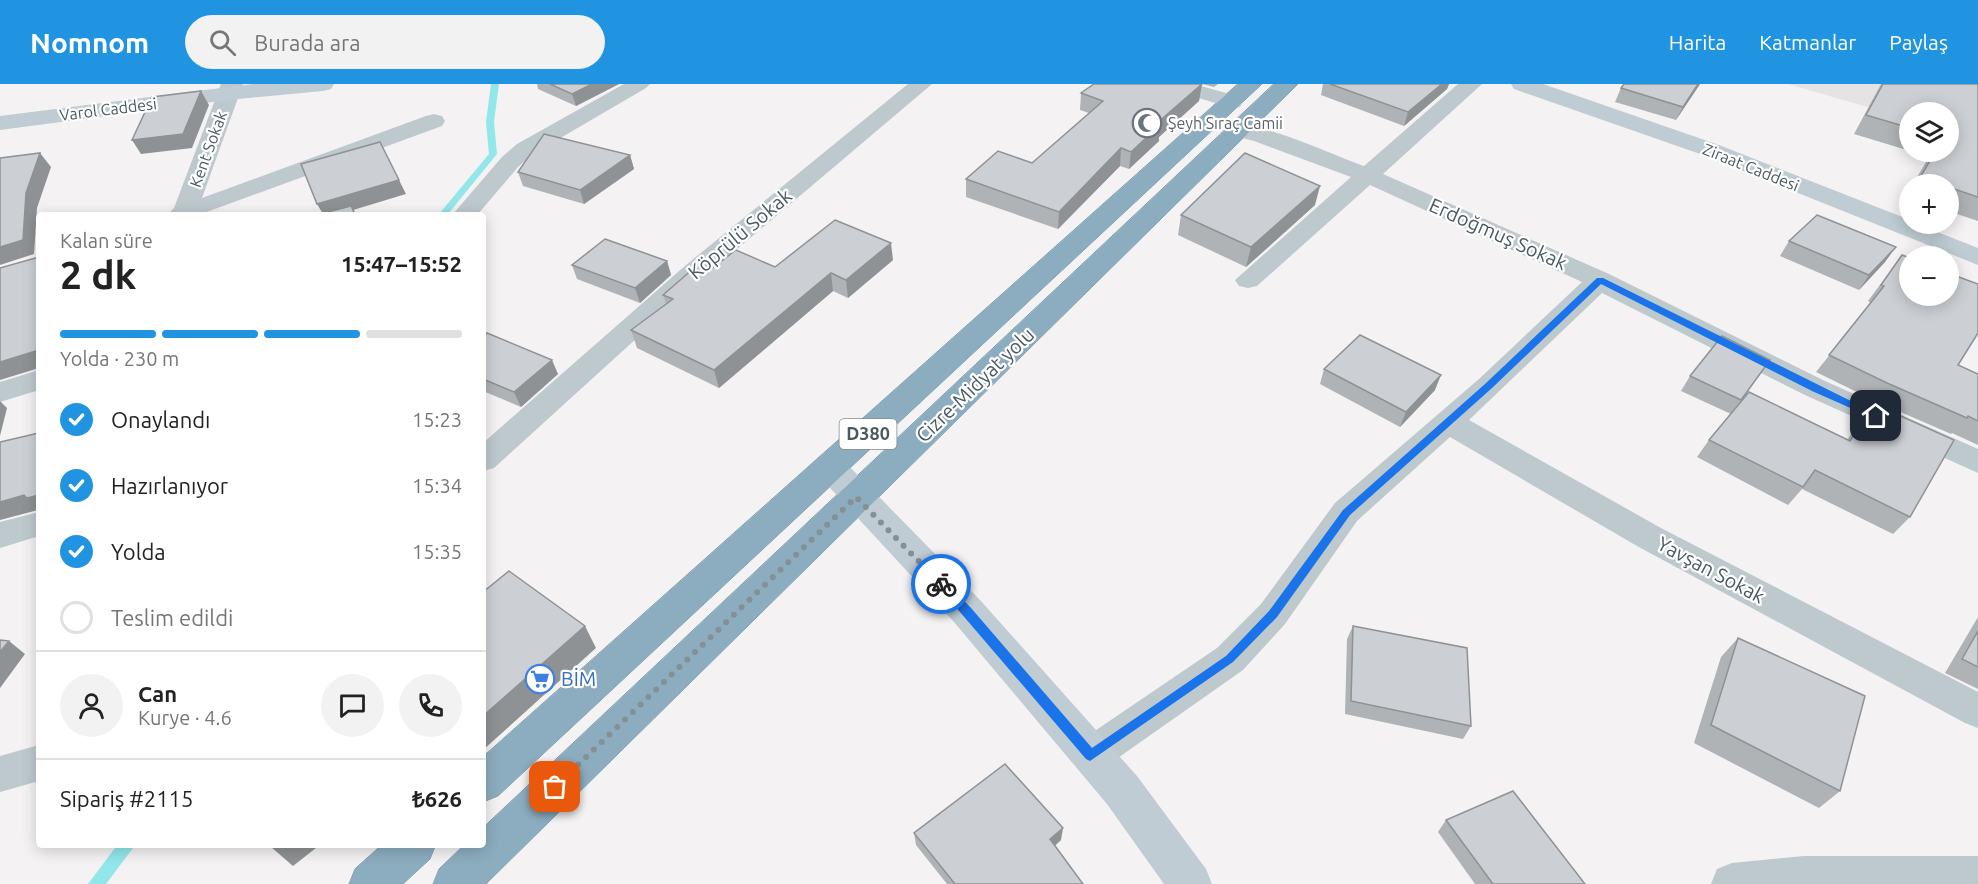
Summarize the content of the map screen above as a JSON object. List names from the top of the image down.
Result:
{
  "streets": {
    "highway": ["Cizre-Midyat yolu", "D380"],
    "street": [
      "Varol Caddesi",
      "Kent Sokak",
      "Ziraat Caddesi",
      "Köprülü Sokak",
      "Erdoğmuş Sokak",
      "Yavşan Sokak"
    ]
  },
  "crossings": [
    ["Varol Caddesi", "Kent Sokak"],
    ["Erdoğmuş Sokak", "Cizre-Midyat yolu"]
  ],
  "places": {
    "mosque": ["Şeyh Sıraç Camii"],
    "supermarket": ["BİM"]
  },
  "page": {
    "header": "Nomnom",
    "search": "Burada ara",
    "nav": ["Harita", "Katmanlar", "Paylaş"],
    "map_buttons": ["+", "−"],
    "heading": ["2 dk", "Kalan süre", "15:47–15:52"],
    "panel": [
      "Can",
      "Kurye · 4.6",
      "Sipariş #2115",
      "₺626"
    ],
    "bar": "Yolda · 230 m",
    "list": [
      ["Onaylandı", "15:23"],
      ["Hazırlanıyor", "15:34"],
      ["Yolda", "15:35"],
      "Teslim edildi"
    ]
  }
}
